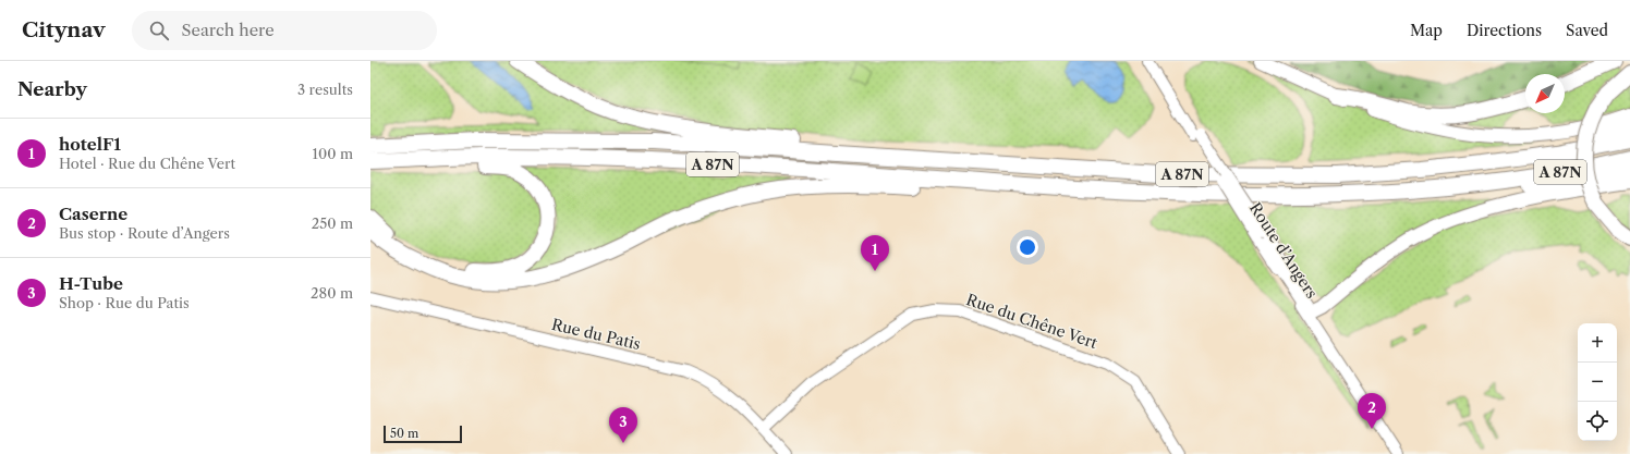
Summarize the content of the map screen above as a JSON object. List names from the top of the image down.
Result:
{
  "streets": {
    "highway": ["A 87N"],
    "street": ["Route d’Angers", "Rue du Chêne Vert", "Rue du Patis"]
  },
  "crossings": [
    ["Rue du Chêne Vert", "Rue du Patis"]
  ],
  "scale_bar": "50 m",
  "north": "bottom left",
  "page": {
    "header": "Citynav",
    "search": "Search here",
    "nav": ["Map", "Directions", "Saved"],
    "heading": ["Nearby", "3 results"],
    "list": [
      {
        "mark": "1",
        "name": "hotelF1",
        "note": "Hotel · Rue du Chêne Vert",
        "value": "100 m"
      },
      {
        "mark": "2",
        "name": "Caserne",
        "note": "Bus stop · Route d’Angers",
        "value": "250 m"
      },
      {
        "mark": "3",
        "name": "H-Tube",
        "note": "Shop · Rue du Patis",
        "value": "280 m"
      }
    ],
    "pins": ["1", "2", "3"],
    "map_buttons": ["+", "−"],
    "scale": "50 m"
  }
}
